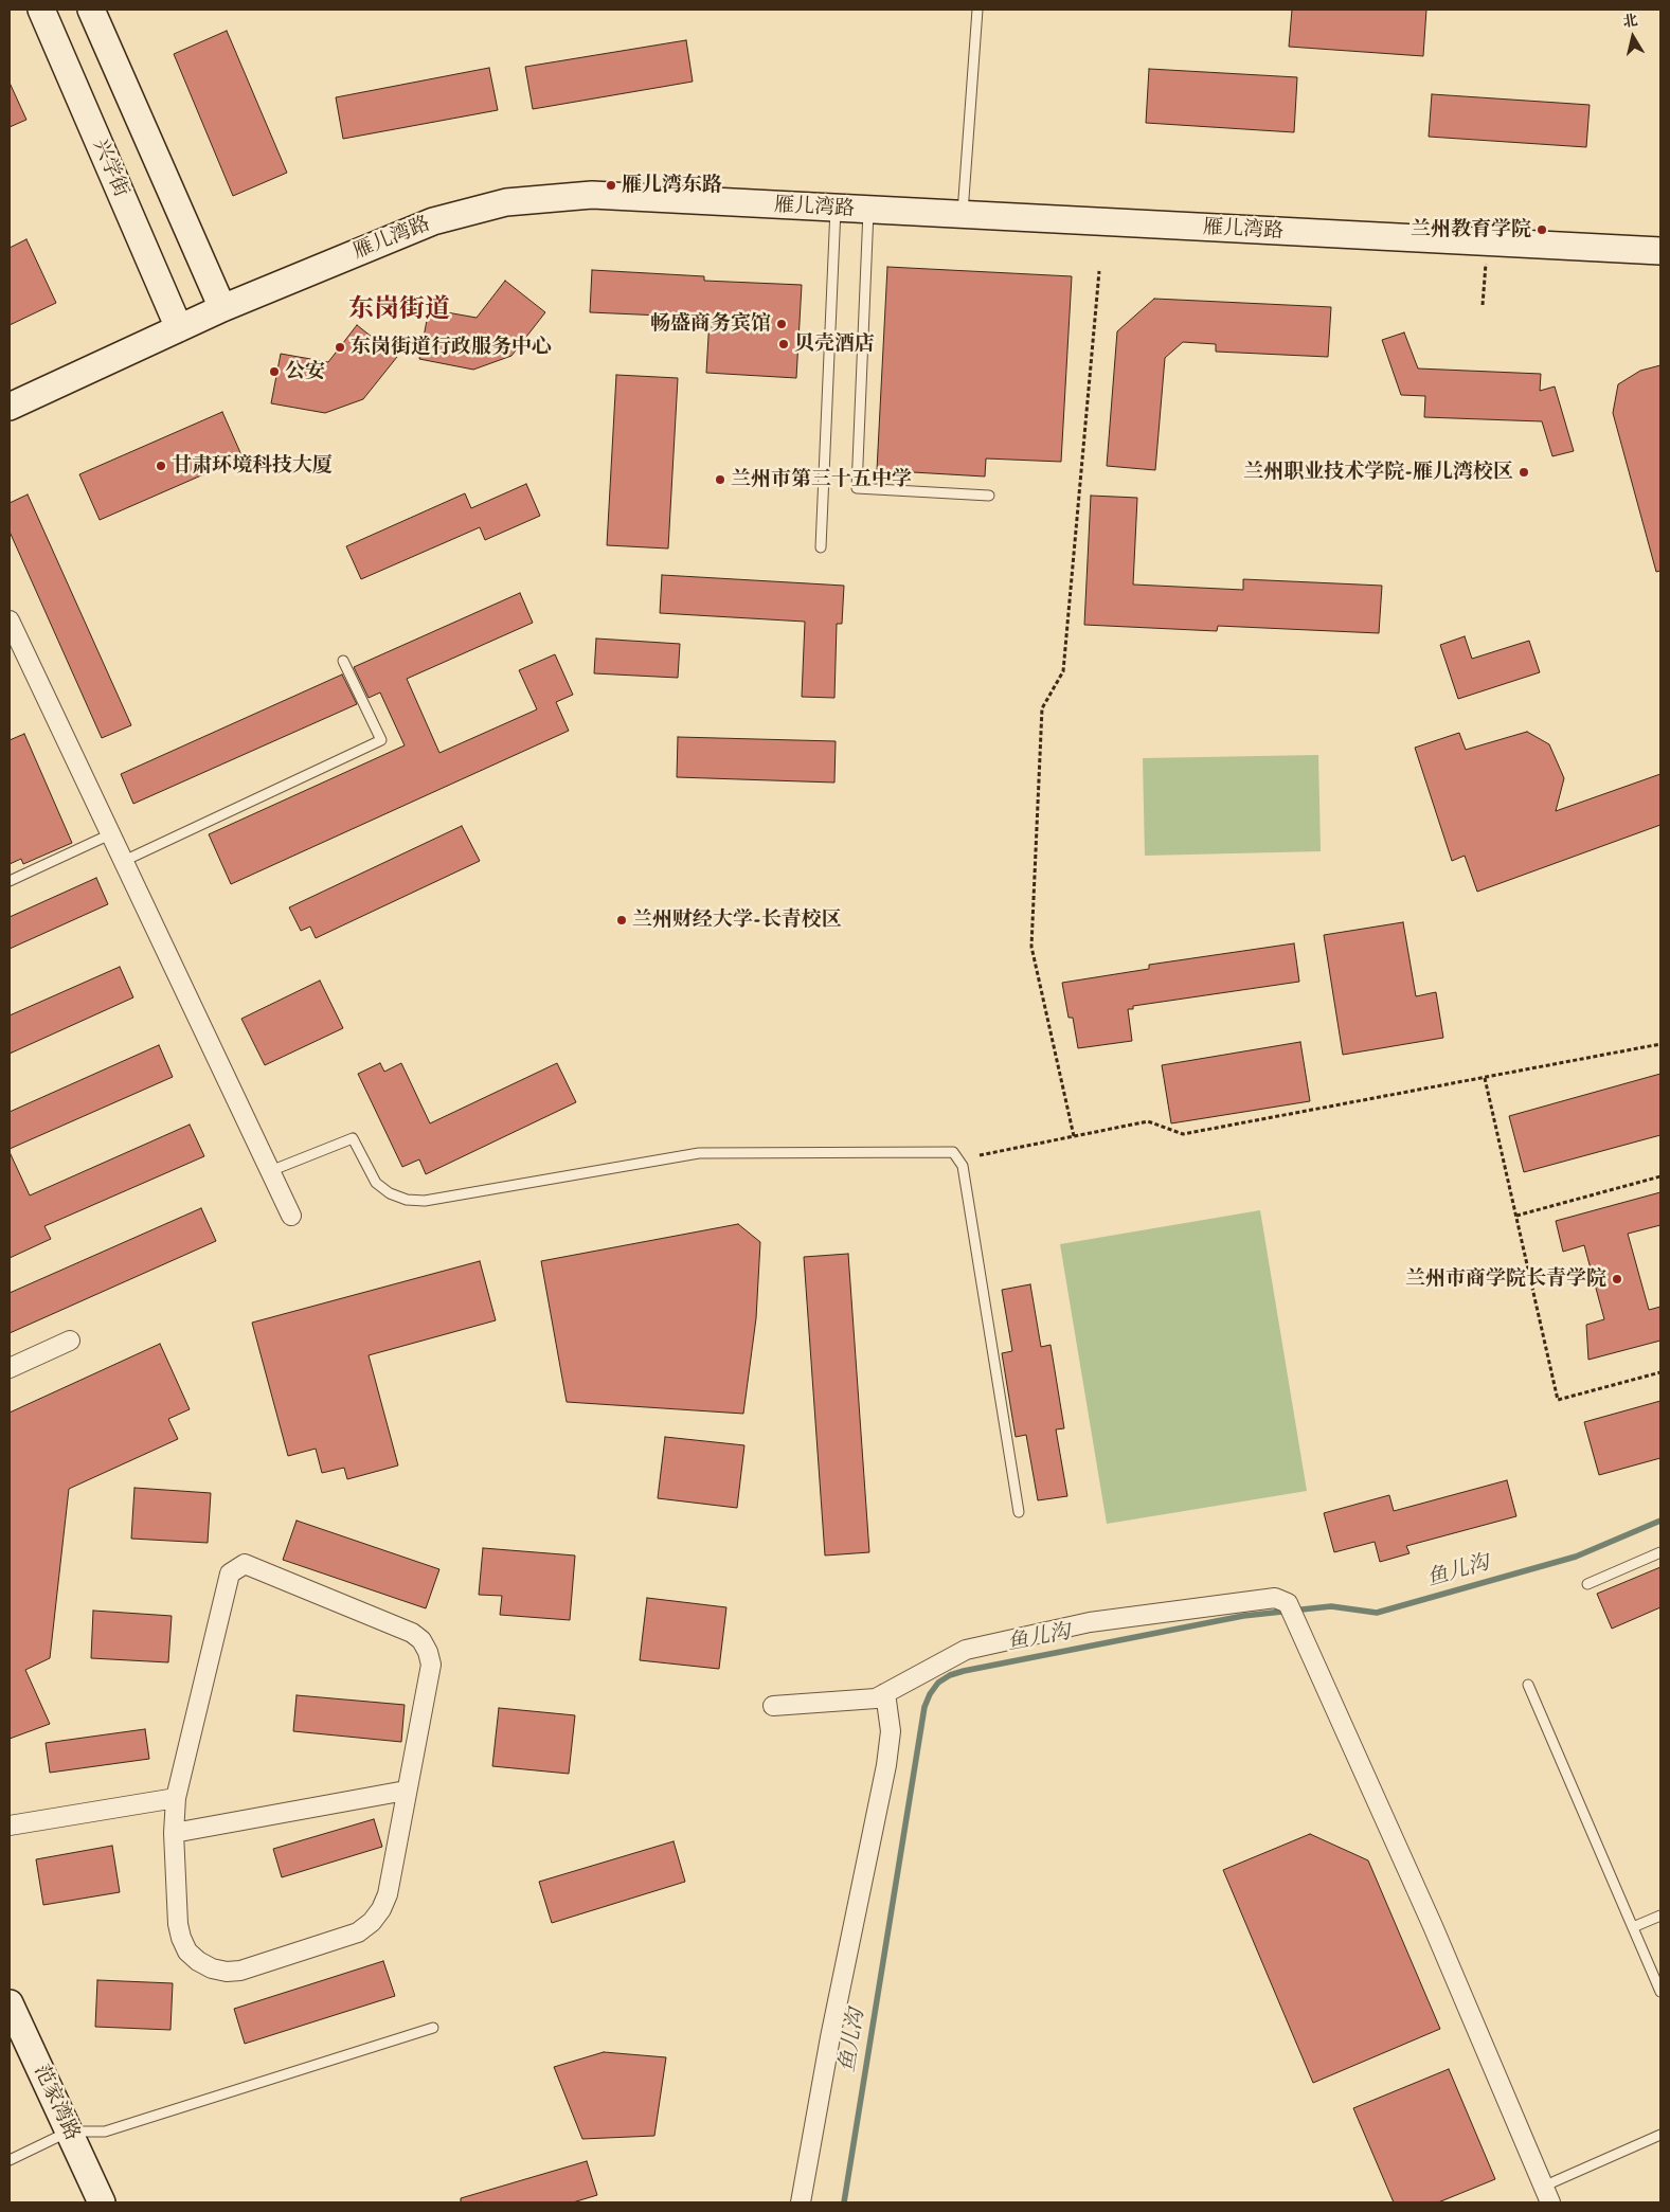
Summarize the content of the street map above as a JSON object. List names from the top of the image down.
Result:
{
  "streets": {
    "main road": ["兴学街", "雁儿湾路", "范家湾路"]
  },
  "crossings": [
    ["兴学街", "雁儿湾路"]
  ],
  "districts": ["东岗街道"],
  "water": ["鱼儿沟"],
  "places": [
    "雁儿湾东路",
    "兰州教育学院",
    "畅盛商务宾馆",
    "贝壳酒店",
    "东岗街道行政服务中心",
    "公安",
    "甘肃环境科技大厦",
    "兰州职业技术学院-雁儿湾校区",
    "兰州市第三十五中学",
    "兰州财经大学-长青校区",
    "兰州市商学院长青学院"
  ],
  "north": "top"
}
